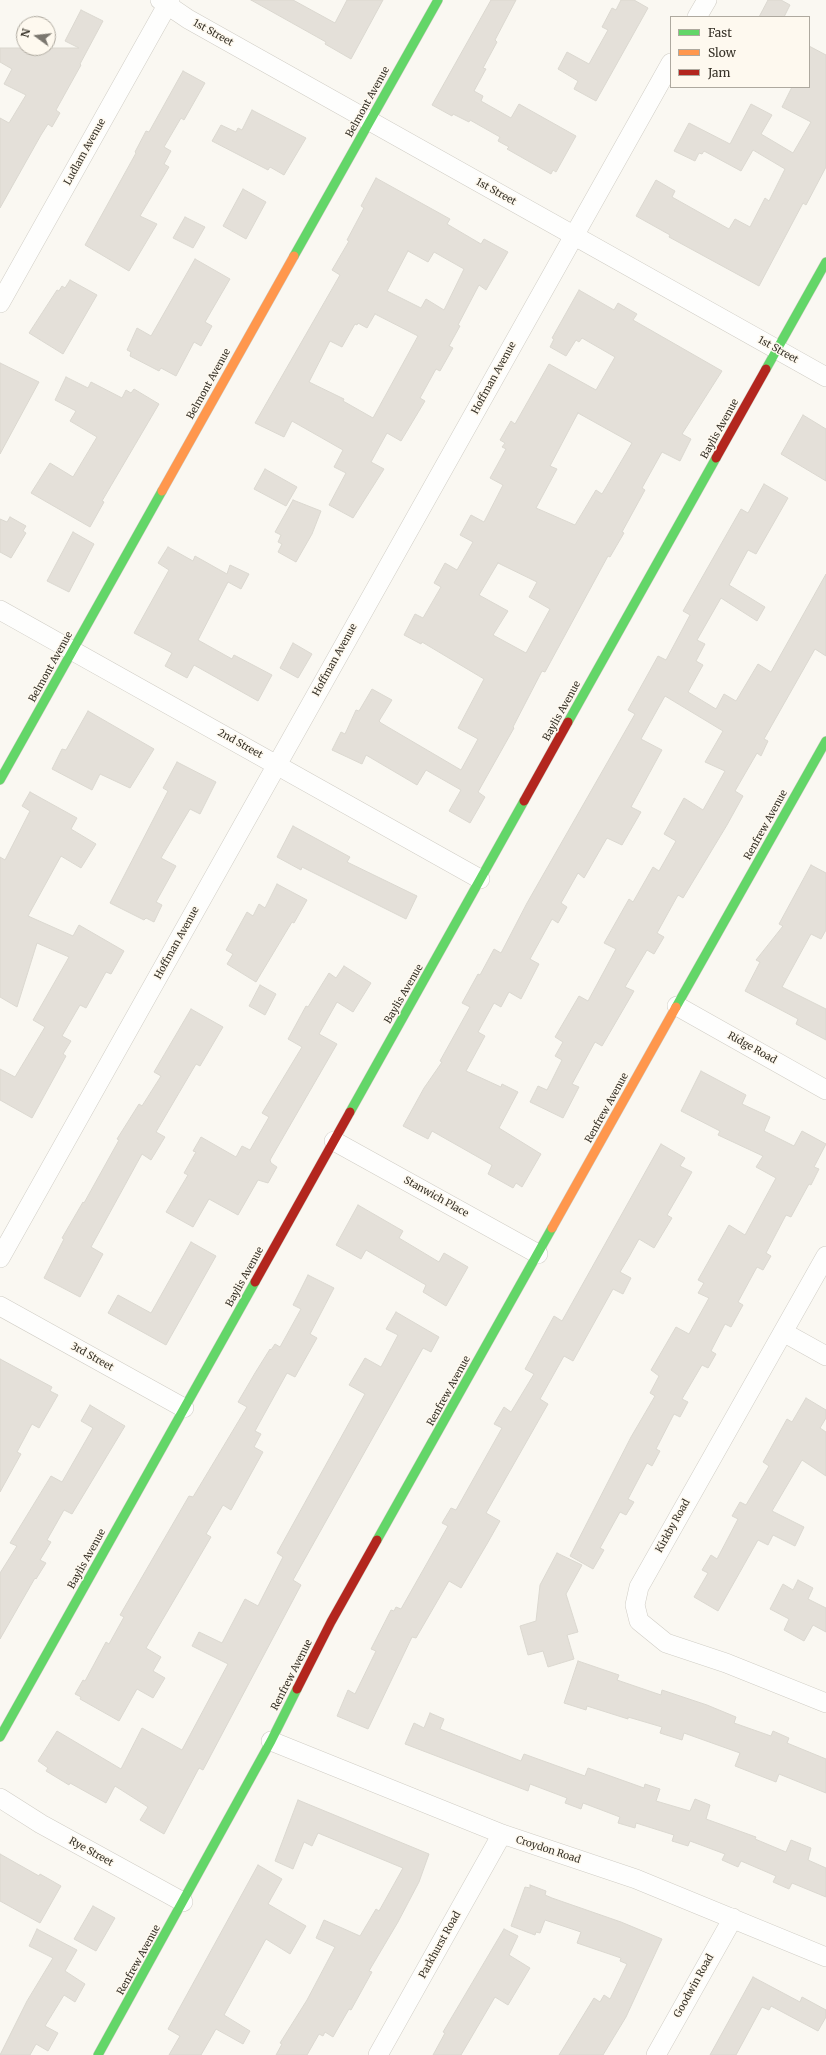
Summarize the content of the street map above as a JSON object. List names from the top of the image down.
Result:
{
  "streets": {
    "street": [
      "1st Street",
      "Belmont Avenue",
      "Ludlam Avenue",
      "Hoffman Avenue",
      "Baylis Avenue",
      "2nd Street",
      "Renfrew Avenue",
      "Ridge Road",
      "Stanwich Place",
      "3rd Street",
      "Kirkby Road",
      "Croydon Road",
      "Rye Street",
      "Parkhurst Road",
      "Goodwin Road"
    ]
  },
  "crossings": [
    ["1st Street", "Belmont Avenue"],
    ["1st Street", "Ludlam Avenue"],
    ["1st Street", "Hoffman Avenue"],
    ["1st Street", "Baylis Avenue"],
    ["Belmont Avenue", "2nd Street"],
    ["Hoffman Avenue", "2nd Street"],
    ["Baylis Avenue", "2nd Street"],
    ["Baylis Avenue", "Stanwich Place"],
    ["Baylis Avenue", "3rd Street"],
    ["Renfrew Avenue", "Ridge Road"],
    ["Renfrew Avenue", "Stanwich Place"],
    ["Renfrew Avenue", "Croydon Road"],
    ["Renfrew Avenue", "Rye Street"],
    ["Croydon Road", "Parkhurst Road"],
    ["Croydon Road", "Goodwin Road"]
  ],
  "legend": ["Fast", "Slow", "Jam"],
  "north": "left"
}
